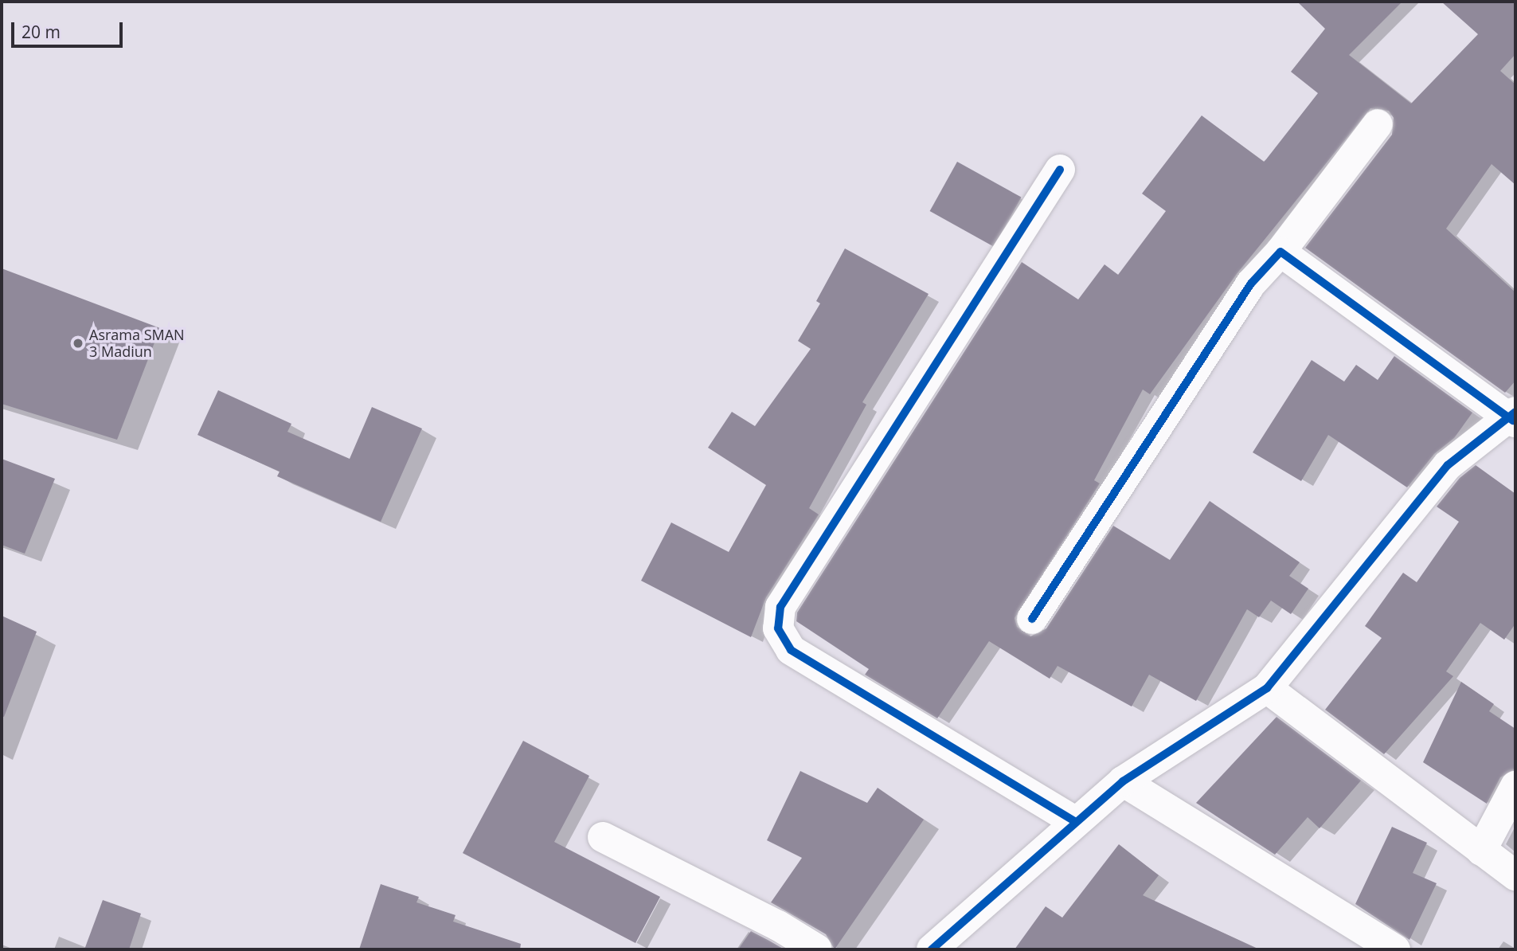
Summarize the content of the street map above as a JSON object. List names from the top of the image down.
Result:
{
  "places": ["Asrama SMAN 3 Madiun"],
  "scale_bar": "20 m"
}
